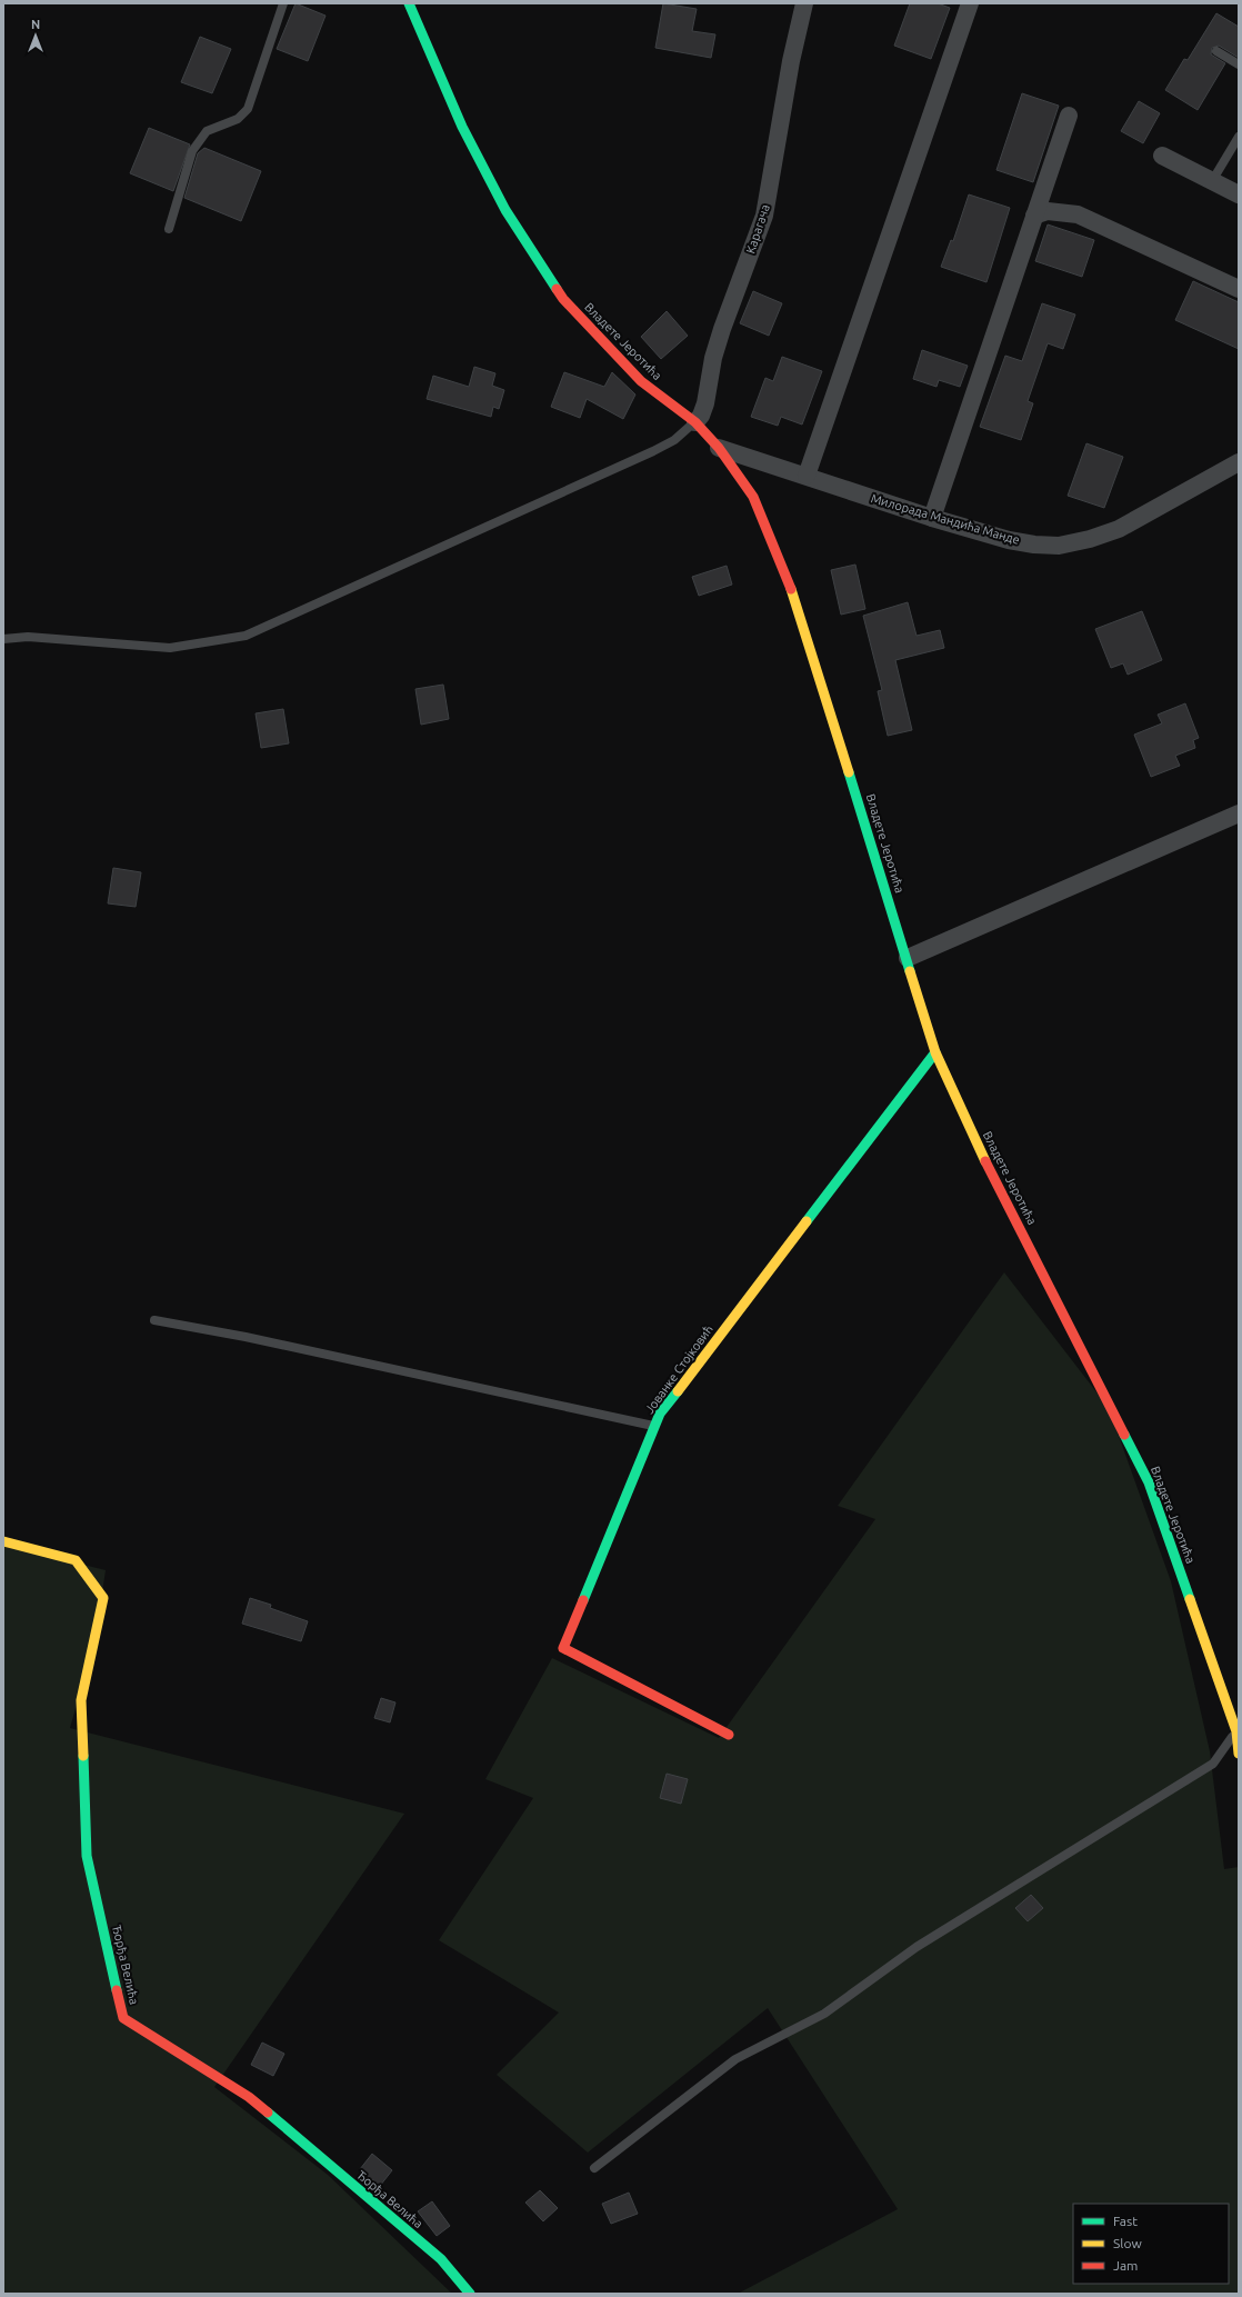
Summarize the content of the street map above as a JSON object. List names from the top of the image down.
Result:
{
  "streets": {
    "street": [
      "Карагача",
      "Владете Јеротића",
      "Милорада Мандића Манде",
      "Јованке Стојковић",
      "Ђорђа Велића"
    ]
  },
  "crossings": [
    ["Карагача", "Владете Јеротића"],
    ["Владете Јеротића", "Милорада Мандића Манде"],
    ["Владете Јеротића", "Јованке Стојковић"]
  ],
  "legend": ["Fast", "Slow", "Jam"],
  "north": "top"
}
